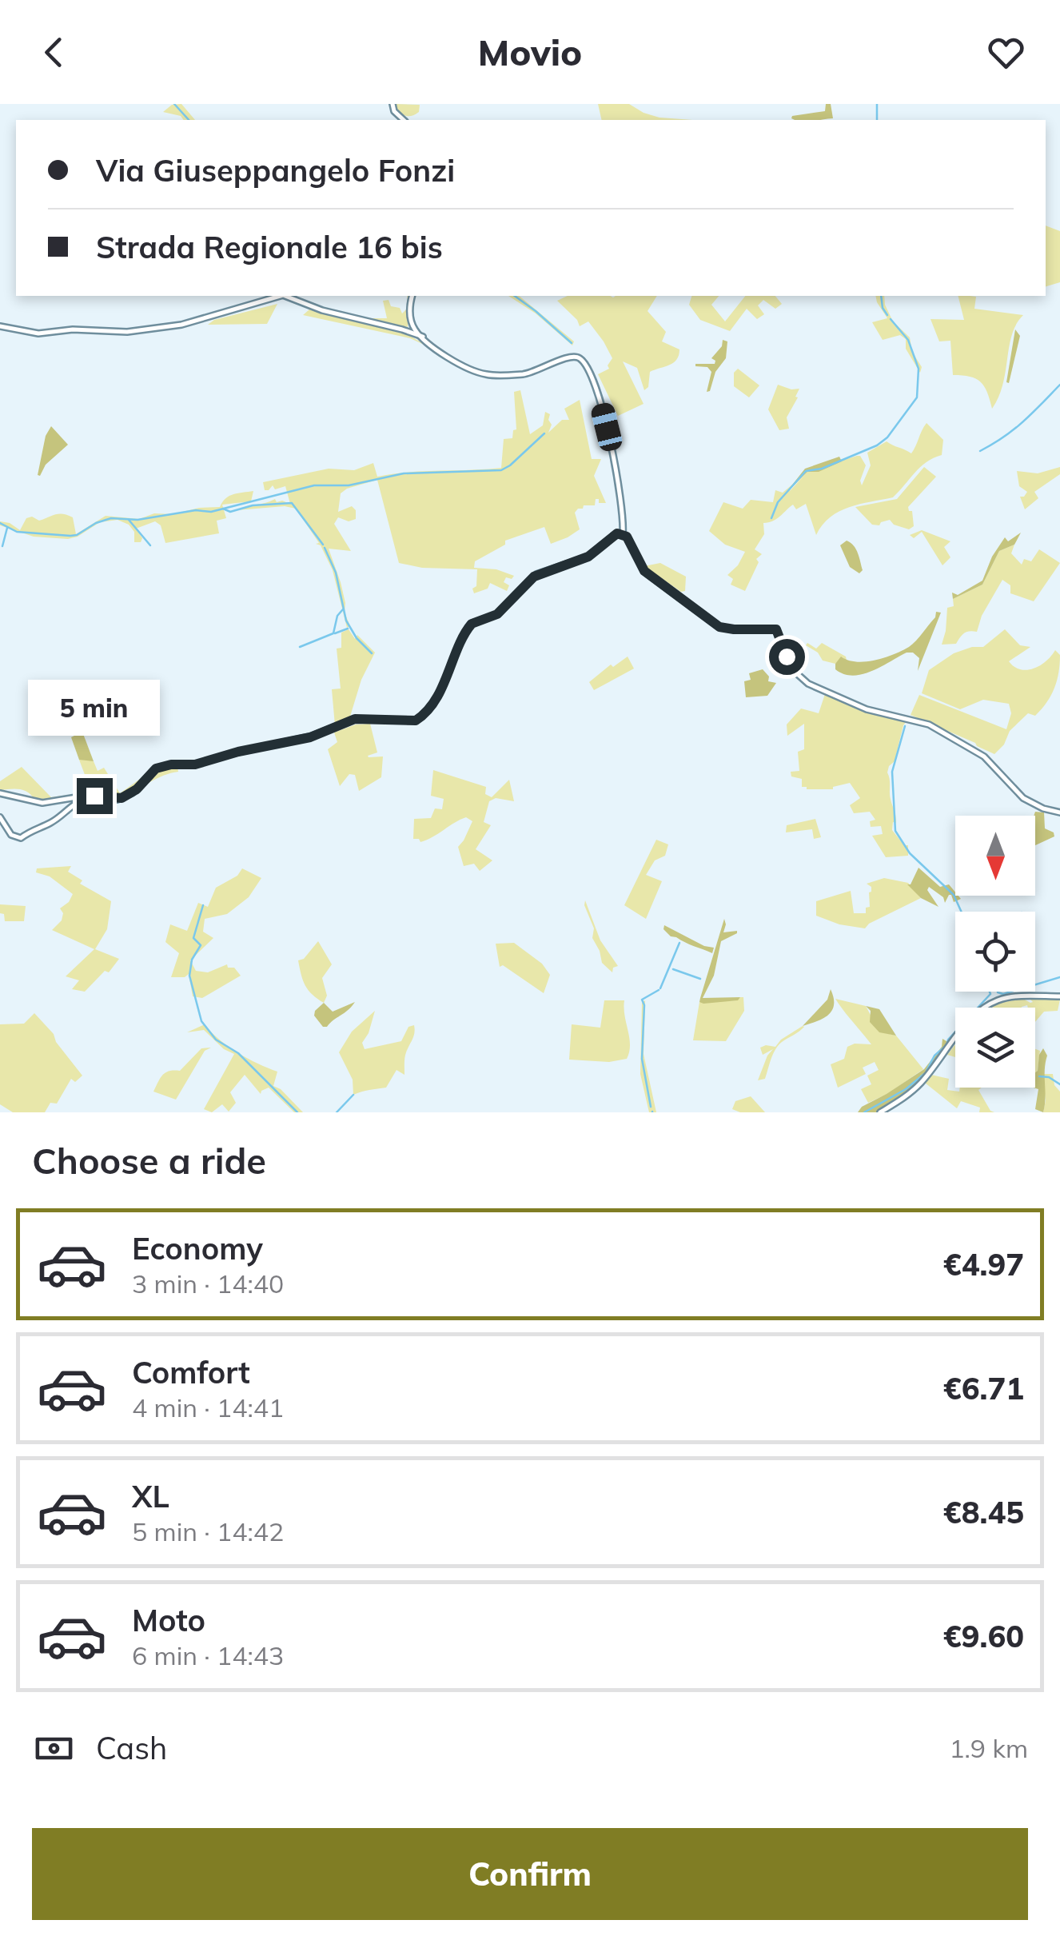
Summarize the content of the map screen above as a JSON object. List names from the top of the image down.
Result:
{
  "north": "bottom",
  "page": {
    "header": "Movio",
    "banner": ["Via Giuseppangelo Fonzi", "Strada Regionale 16 bis"],
    "bubble": "5 min",
    "heading": "Choose a ride",
    "list": [
      {
        "name": "Economy",
        "note": "3 min · 14:40",
        "value": "€4.97"
      },
      {
        "name": "Comfort",
        "note": "4 min · 14:41",
        "value": "€6.71"
      },
      {
        "name": "XL",
        "note": "5 min · 14:42",
        "value": "€8.45"
      },
      {
        "name": "Moto",
        "note": "6 min · 14:43",
        "value": "€9.60"
      }
    ],
    "pay": ["Cash", "1.9 km"],
    "buttons": "Confirm"
  }
}
